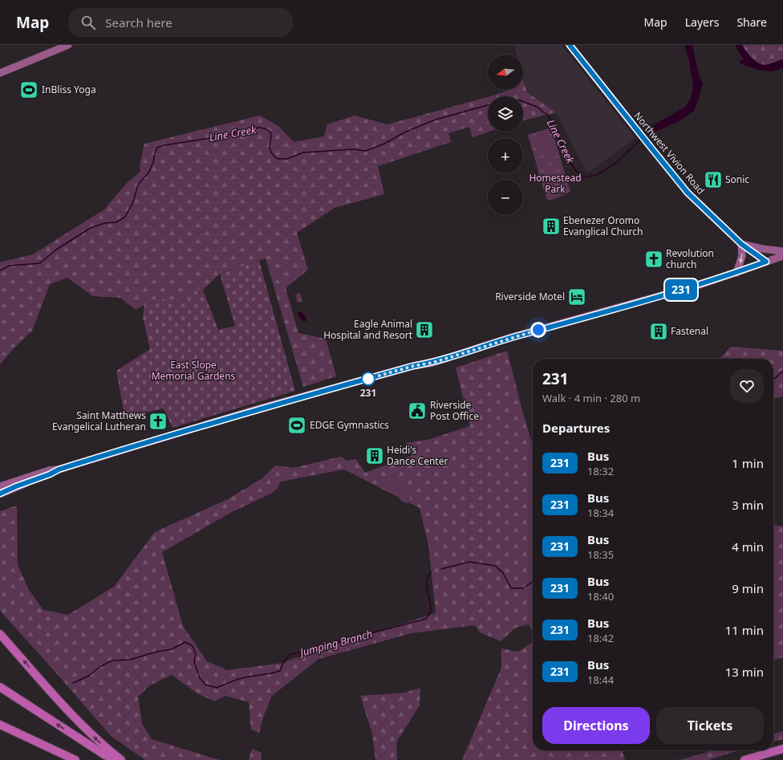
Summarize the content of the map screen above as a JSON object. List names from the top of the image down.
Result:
{
  "streets": {
    "main road": ["Northwest Vivion Road"]
  },
  "water": ["Line Creek", "Jumping Branch"],
  "parks": ["Homestead Park", "East Slope Memorial Gardens"],
  "places": {
    "sports": ["InBliss Yoga", "EDGE Gymnastics"],
    "restaurant": ["Sonic"],
    "building": [
      "Ebenezer Oromo Evanglical Church",
      "Eagle Animal Hospital and Resort",
      "Fastenal",
      "Heidi's Dance Center"
    ],
    "church": ["Revolution church", "Saint Matthews Evangelical Lutheran"],
    "hotel": ["Riverside Motel"],
    "other": ["231"],
    "public building": ["Riverside Post Office"]
  },
  "lines": ["bus line 231"],
  "north": "left",
  "page": {
    "header": "Map",
    "search": "Search here",
    "nav": ["Map", "Layers", "Share"],
    "on_map": "231",
    "map_buttons": ["+", "−"],
    "heading": [
      ["231", "Walk · 4 min · 280 m"],
      "Departures"
    ],
    "list": [
      {
        "mark": "231",
        "name": "Bus",
        "note": "18:32",
        "value": "1 min"
      },
      {
        "mark": "231",
        "name": "Bus",
        "note": "18:34",
        "value": "3 min"
      },
      {
        "mark": "231",
        "name": "Bus",
        "note": "18:35",
        "value": "4 min"
      },
      {
        "mark": "231",
        "name": "Bus",
        "note": "18:40",
        "value": "9 min"
      },
      {
        "mark": "231",
        "name": "Bus",
        "note": "18:42",
        "value": "11 min"
      },
      {
        "mark": "231",
        "name": "Bus",
        "note": "18:44",
        "value": "13 min"
      }
    ],
    "buttons": ["Directions", "Tickets"]
  }
}
